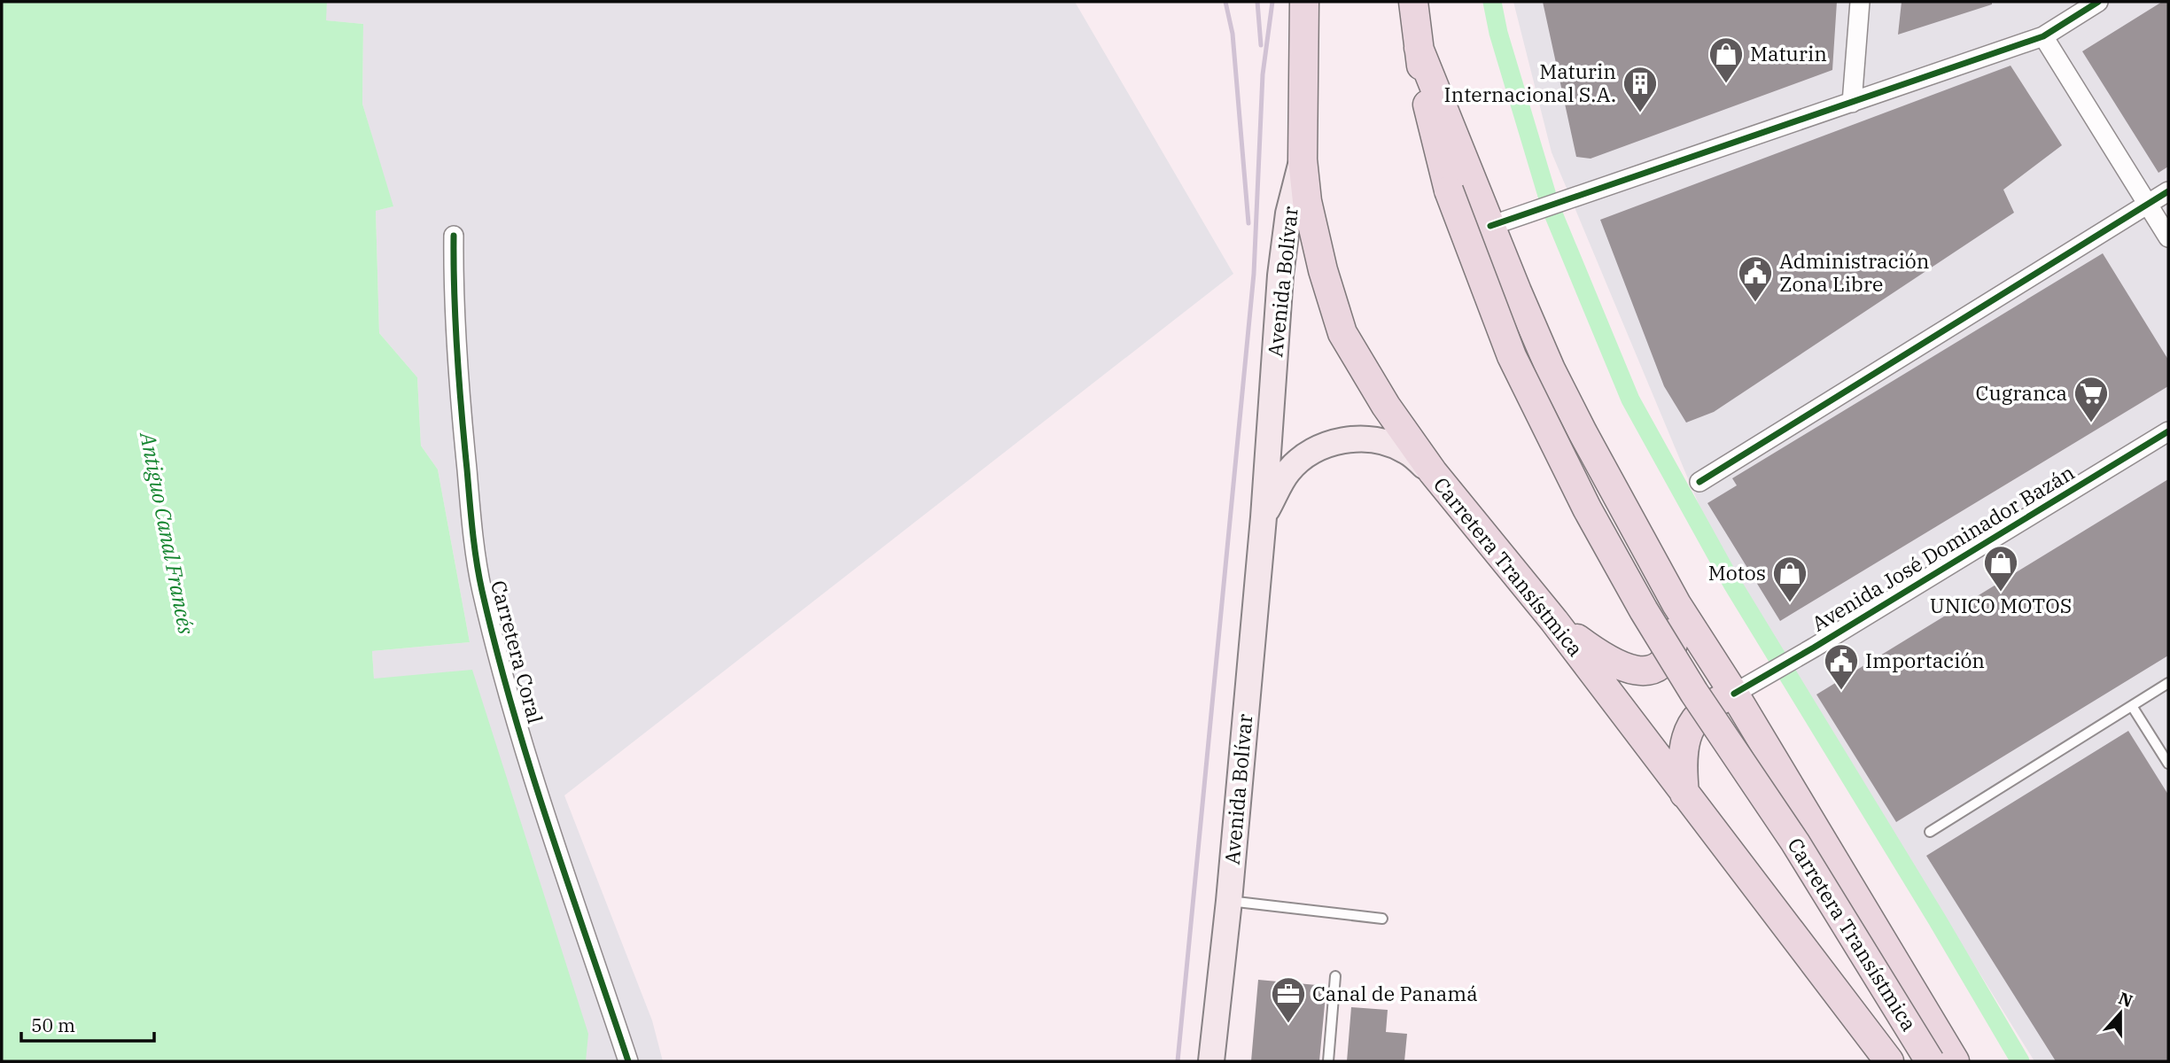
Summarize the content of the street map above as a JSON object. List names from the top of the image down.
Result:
{
  "streets": {
    "main road": ["Avenida Bolívar", "Carretera Transístmica"],
    "street": ["Avenida José Dominador Bazán", "Carretera Coral"]
  },
  "crossings": [
    ["Avenida Bolívar", "Carretera Transístmica"]
  ],
  "water": ["Antiguo Canal Francés"],
  "places": {
    "shop": ["Maturin", "UNICO MOTOS", "Motos"],
    "building": ["Maturin Internacional S.A."],
    "public building": ["Administración Zona Libre", "Importación"],
    "supermarket": ["Cugranca"],
    "office": ["Canal de Panamá"]
  },
  "scale_bar": "50 m",
  "north": "top"
}
